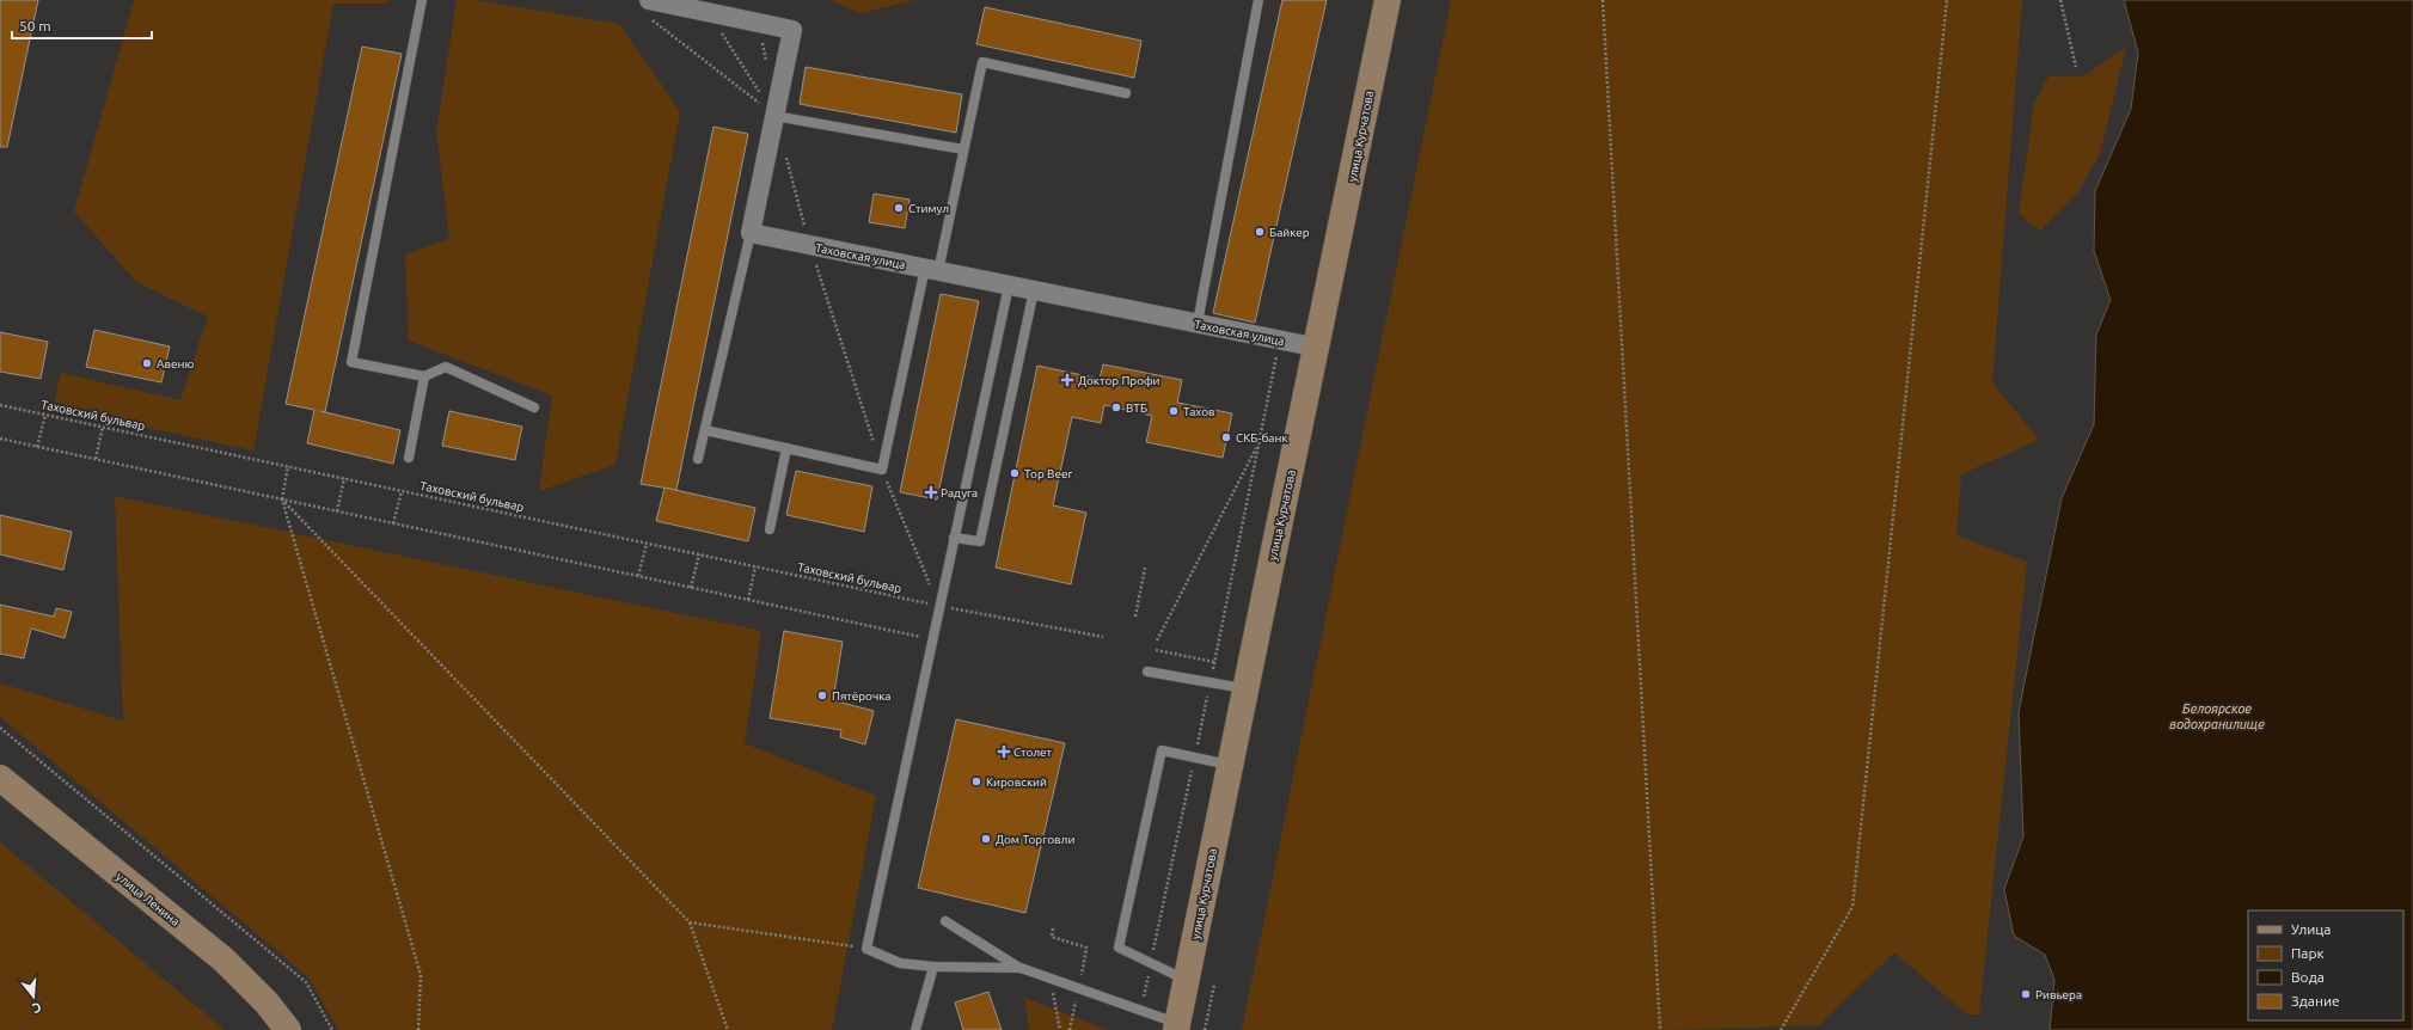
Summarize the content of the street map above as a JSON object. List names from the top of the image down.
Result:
{
  "streets": {
    "main road": ["улица Курчатова", "улица Ленина"],
    "street": ["Таховская улица"],
    "path": ["Таховский бульвар"]
  },
  "crossings": [
    ["улица Курчатова", "Таховская улица"]
  ],
  "water": ["Белоярское водохранилище"],
  "places": {
    "other": [
      "Стимул",
      "Байкер",
      "Авеню",
      "ВТБ",
      "Тахов",
      "СКБ-банк",
      "Top Beer",
      "Пятёрочка",
      "Кировский",
      "Дом Торговли",
      "Ривьера"
    ],
    "health": ["Доктор Профи", "Радуга", "Столет"]
  },
  "legend": [
    "Улица",
    "Парк",
    "Вода",
    "Здание"
  ],
  "scale_bar": "50 m",
  "north": "bottom"
}
